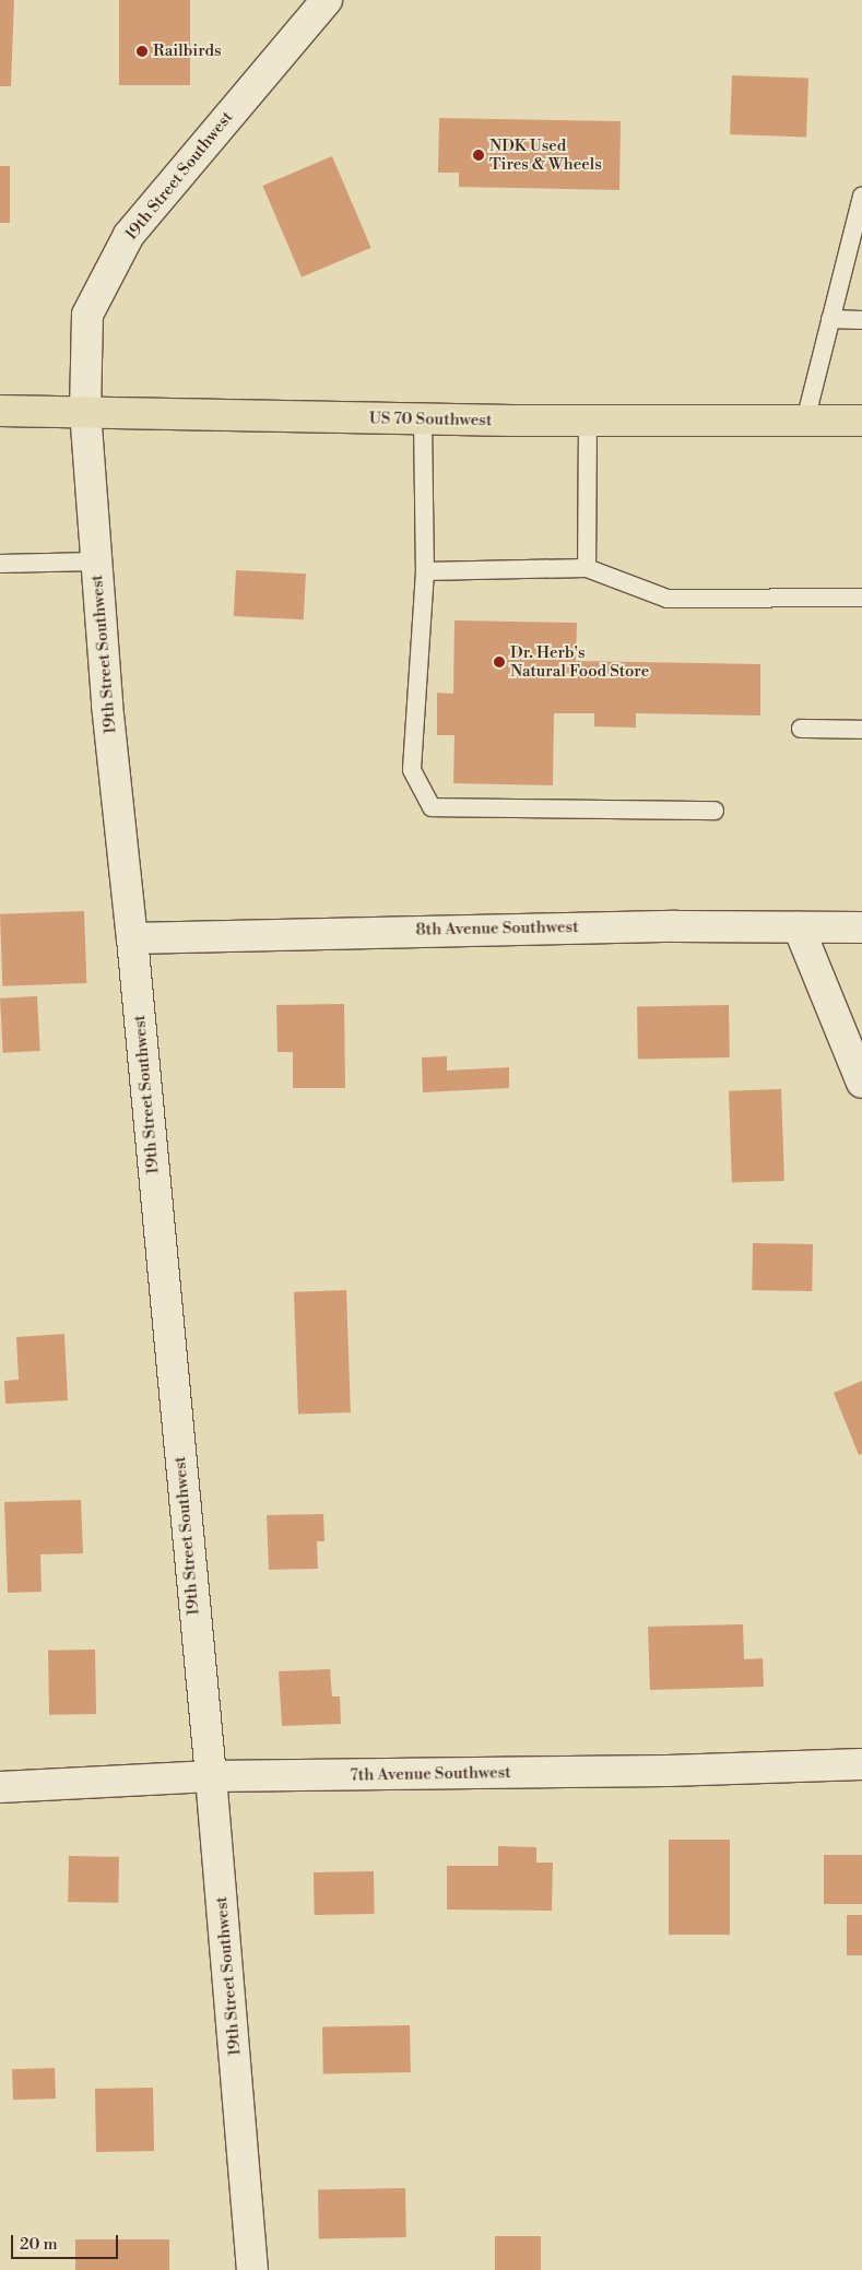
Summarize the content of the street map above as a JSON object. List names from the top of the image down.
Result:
{
  "streets": {
    "main road": ["US 70 Southwest"],
    "street": ["19th Street Southwest", "8th Avenue Southwest", "7th Avenue Southwest"]
  },
  "crossings": [
    ["19th Street Southwest", "US 70 Southwest"],
    ["19th Street Southwest", "8th Avenue Southwest"],
    ["19th Street Southwest", "7th Avenue Southwest"]
  ],
  "places": ["Railbirds", "NDK Used Tires & Wheels", "Dr. Herb's Natural Food Store"],
  "scale_bar": "20 m"
}
